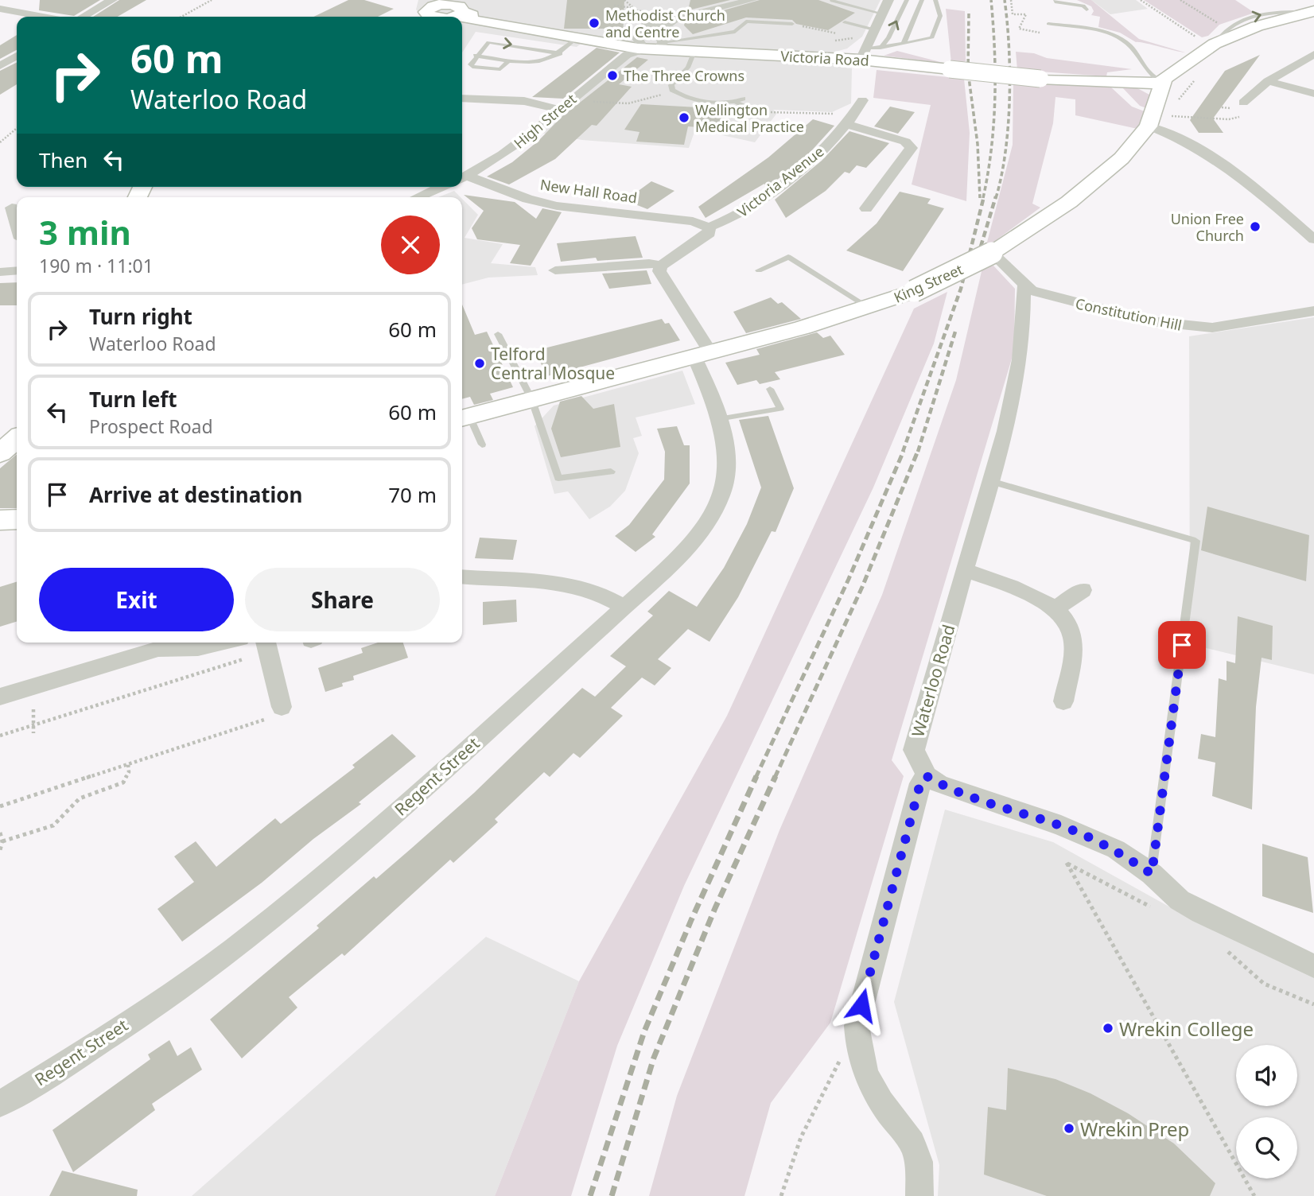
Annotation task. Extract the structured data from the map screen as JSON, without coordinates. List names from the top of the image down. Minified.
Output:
{"streets":{"street":["Victoria Road","High Street","Victoria Avenue","New Hall Road","King Street","Constitution Hill","Waterloo Road","Regent Street"]},"crossings":[["Victoria Road","High Street"],["Victoria Road","King Street"],["High Street","New Hall Road"],["Victoria Avenue","New Hall Road"],["King Street","Constitution Hill"],["King Street","Regent Street"],["Constitution Hill","Waterloo Road"]],"places":["Methodist Church and Centre","The Three Crowns","Wellington Medical Practice","Union Free Church","Telford Central Mosque","Wrekin College","Wrekin Prep"],"page":{"turn":["60 m","Waterloo Road"],"then":"Then","heading":["3 min","190 m · 11:01"],"list":[{"name":"Turn right","note":"Waterloo Road","value":"60 m"},{"name":"Turn left","note":"Prospect Road","value":"60 m"},{"name":"Arrive at destination","value":"70 m"}],"buttons":["Exit","Share"]}}
